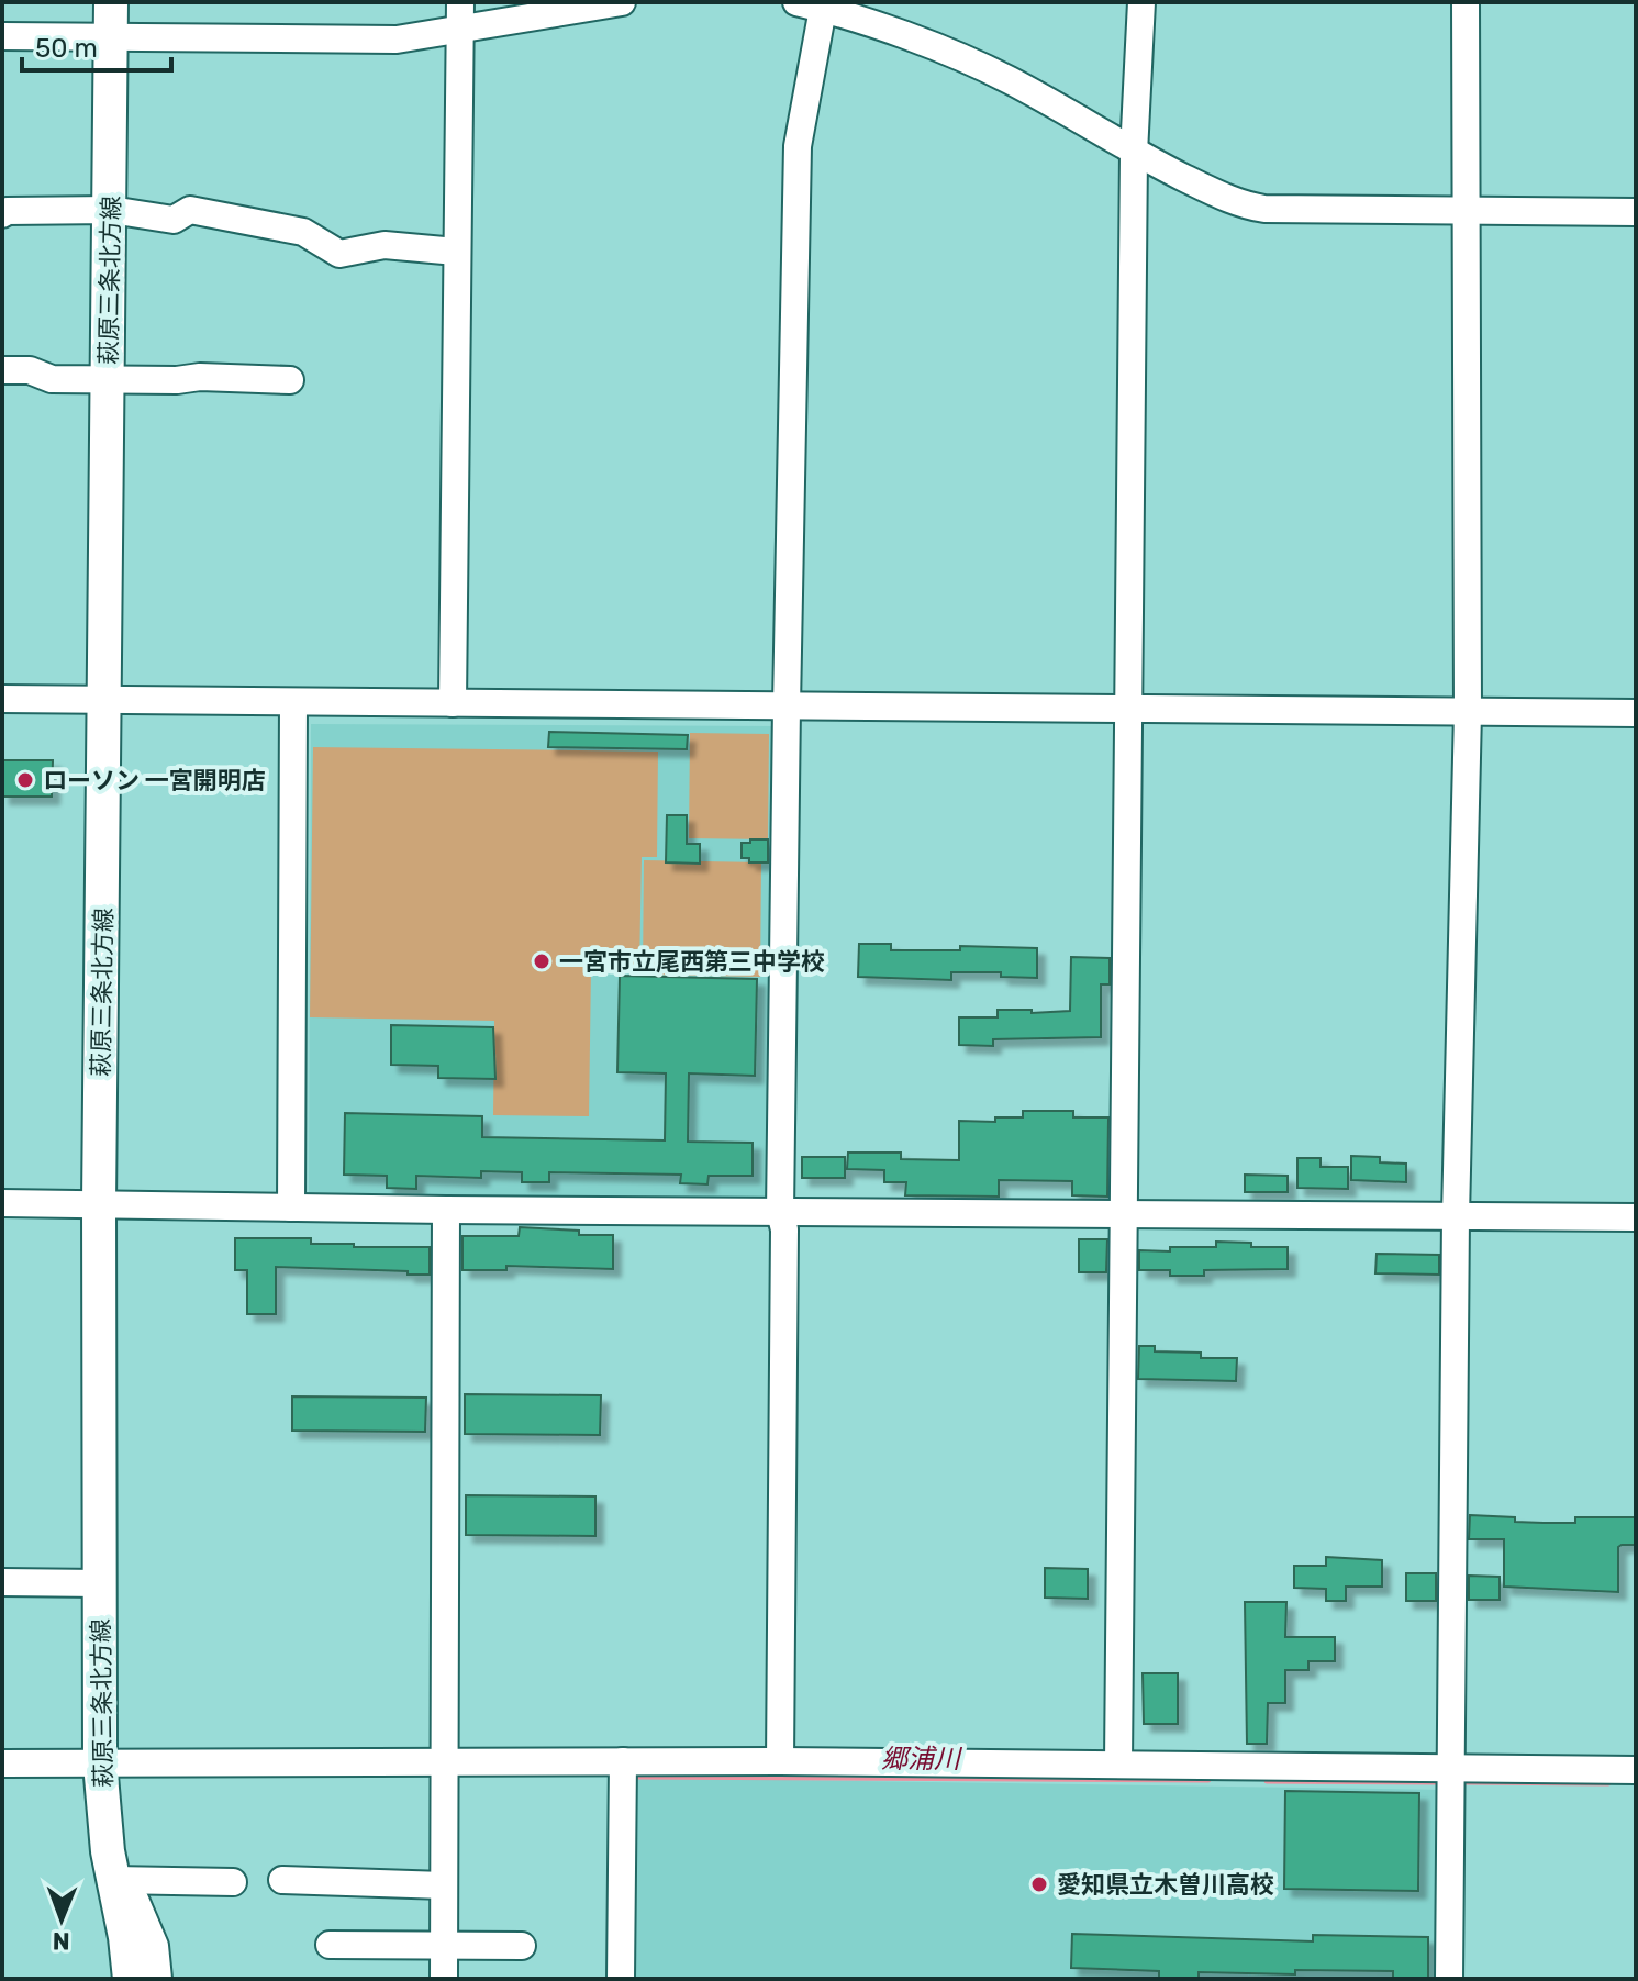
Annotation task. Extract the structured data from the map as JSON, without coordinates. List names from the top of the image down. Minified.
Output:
{"streets":{"main road":["萩原三条北方線"]},"water":["郷浦川"],"places":["ローソン 一宮開明店","一宮市立尾西第三中学校","愛知県立木曽川高校"],"scale_bar":"50 m","north":"bottom"}
